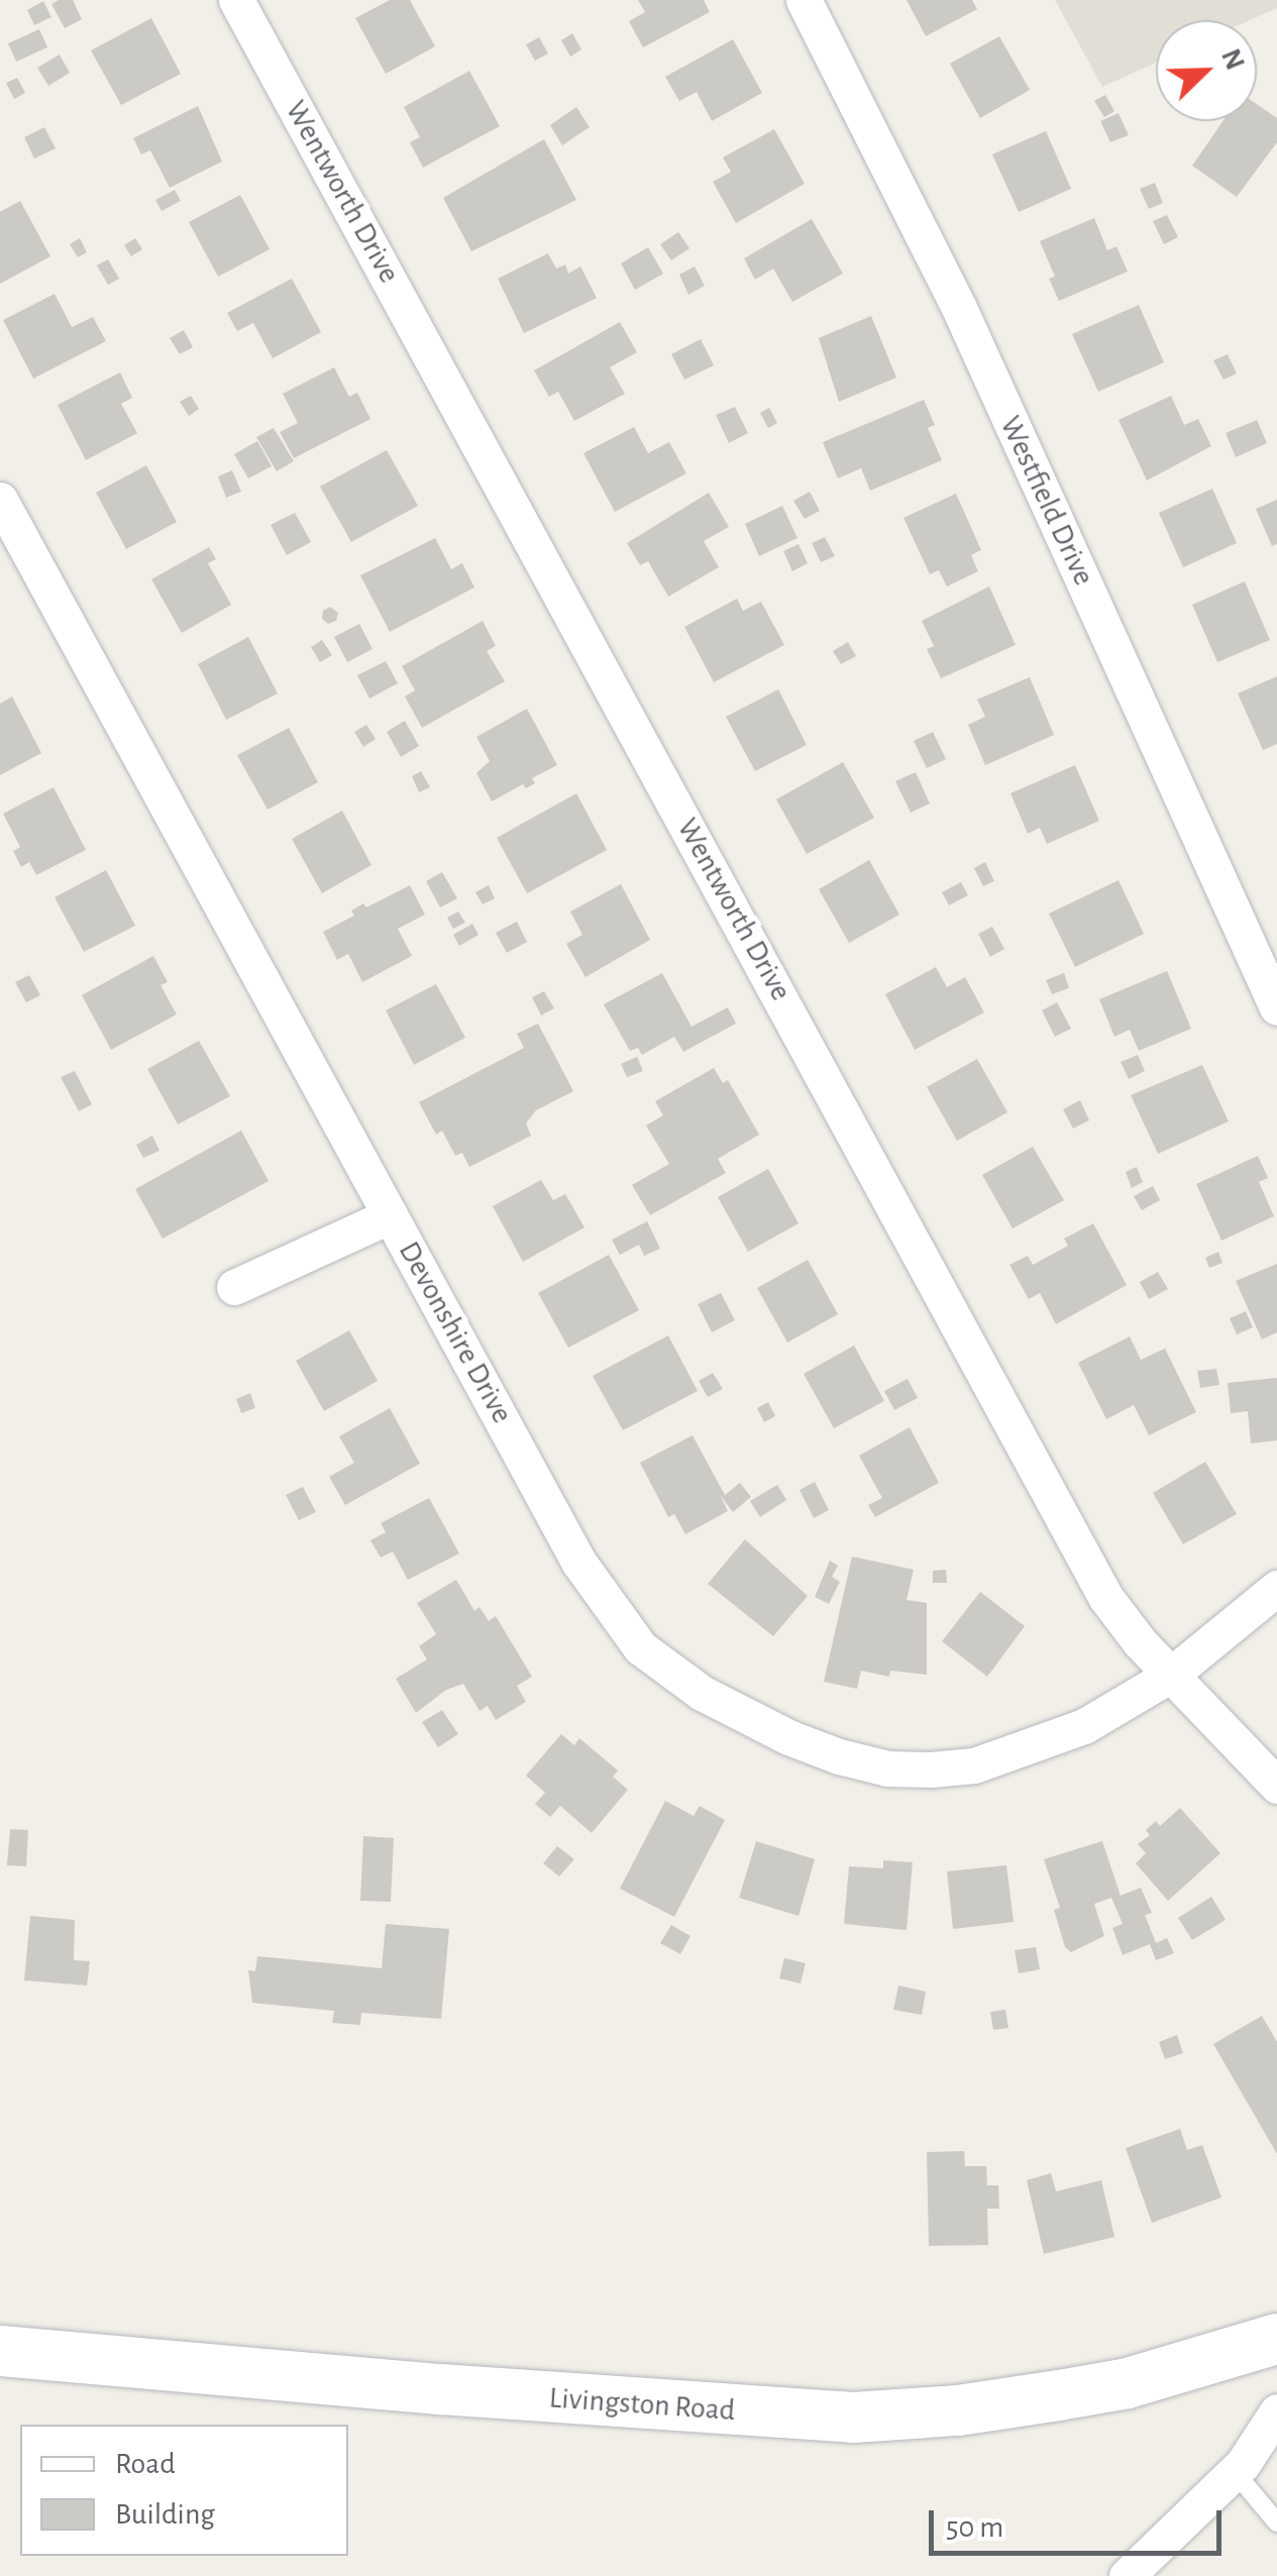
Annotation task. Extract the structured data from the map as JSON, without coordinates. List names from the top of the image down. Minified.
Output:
{"streets":{"main road":["Livingston Road"],"street":["Wentworth Drive","Westfield Drive","Devonshire Drive"]},"crossings":[["Wentworth Drive","Devonshire Drive"]],"legend":["Road","Building"],"scale_bar":"50 m","north":"top right"}
